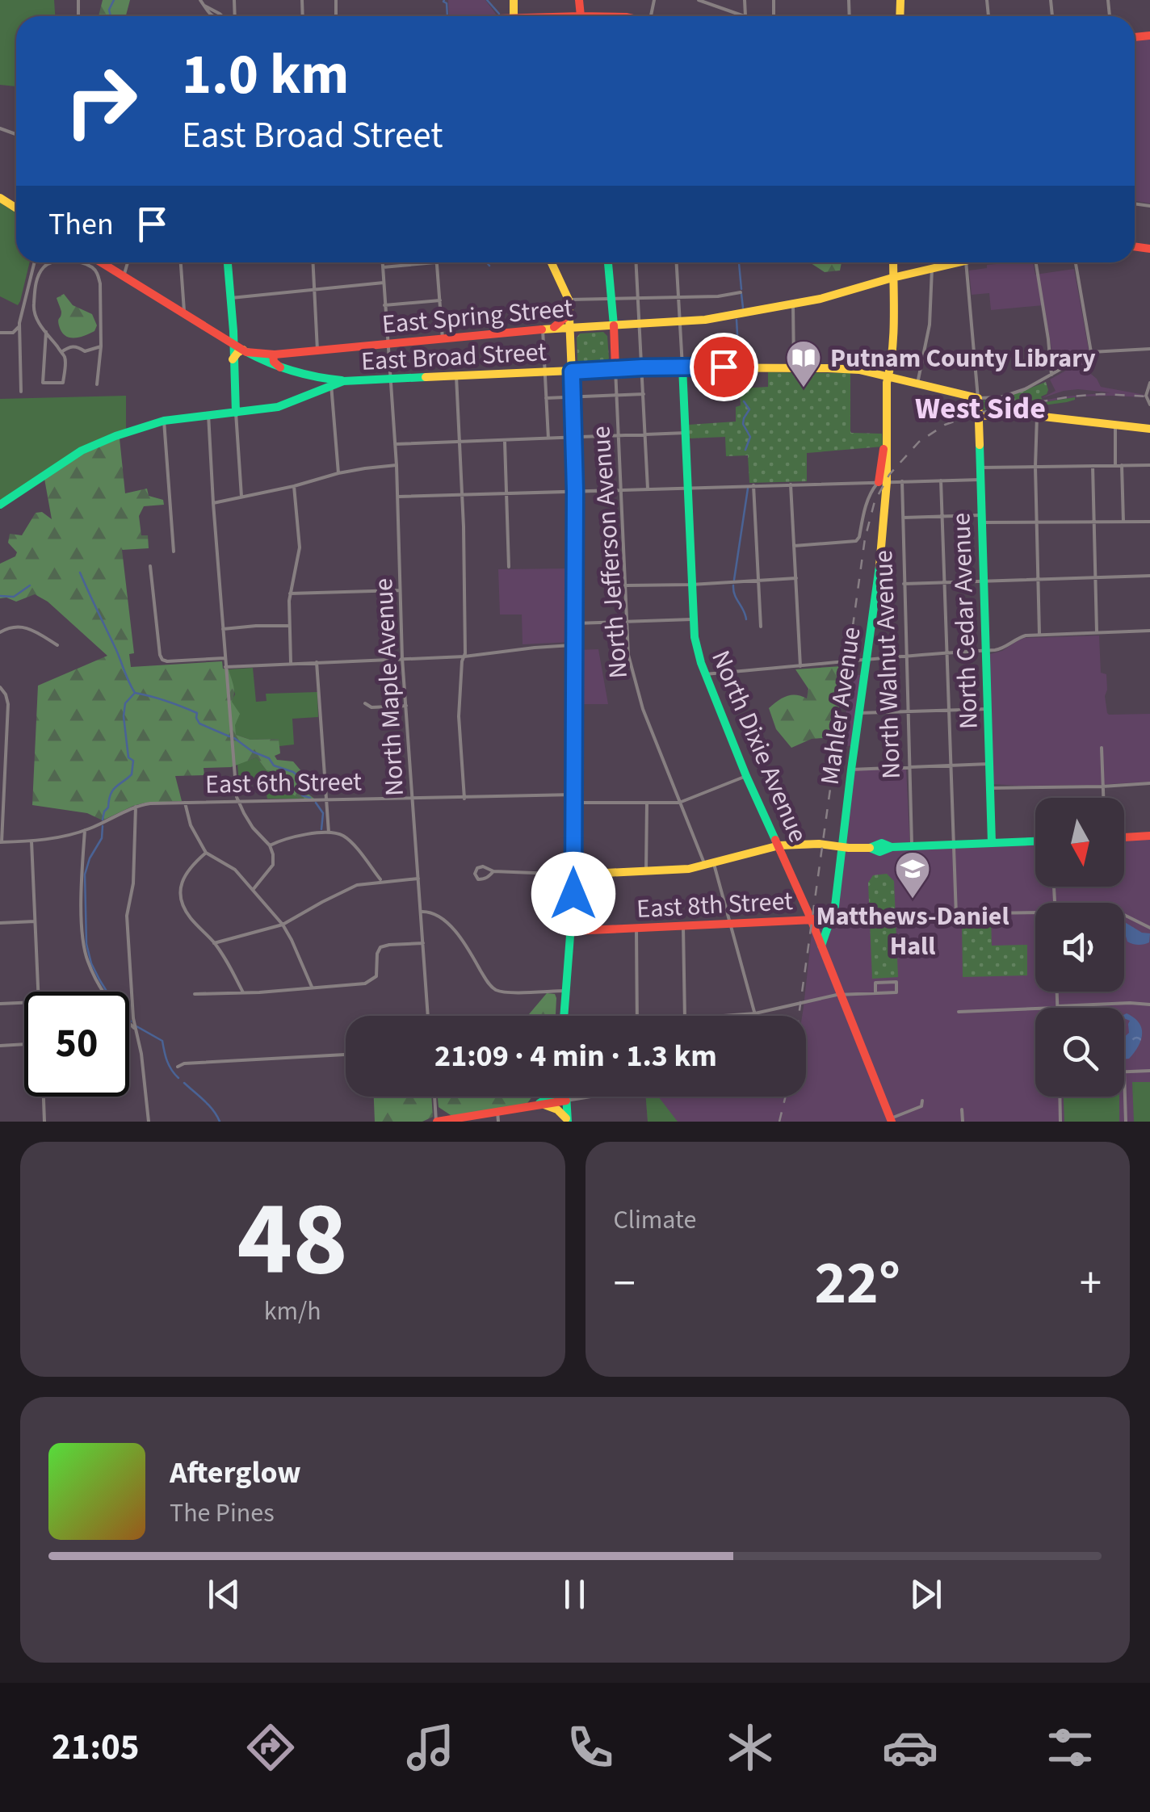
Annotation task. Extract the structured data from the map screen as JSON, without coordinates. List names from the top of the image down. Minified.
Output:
{"streets":{"street":["East Spring Street","East Broad Street","North Jefferson Avenue","North Cedar Avenue","North Walnut Avenue","North Maple Avenue","Mahler Avenue","North Dixie Avenue","East 6th Street","East 8th Street"]},"crossings":[["East Spring Street","East Broad Street"],["East Spring Street","North Maple Avenue"],["East Broad Street","North Jefferson Avenue"],["East Broad Street","North Cedar Avenue"],["East Broad Street","North Maple Avenue"],["East Broad Street","Mahler Avenue"],["East Broad Street","North Dixie Avenue"],["North Jefferson Avenue","East 6th Street"],["North Jefferson Avenue","East 8th Street"],["North Maple Avenue","East 6th Street"],["Mahler Avenue","North Dixie Avenue"],["Mahler Avenue","East 8th Street"],["North Dixie Avenue","East 6th Street"],["North Dixie Avenue","East 8th Street"]],"districts":["West Side"],"places":{"library":["Putnam County Library"],"school or university":["Matthews-Daniel Hall"]},"north":"bottom","page":{"turn":["1.0 km","East Broad Street"],"then":"Then","limit":"50","trip":"21:09 · 4 min · 1.3 km","tile":[["48","km/h"],"Climate"],"heat":["−","22°","+"],"song":["Afterglow","The Pines"],"tabs":"21:05"}}
